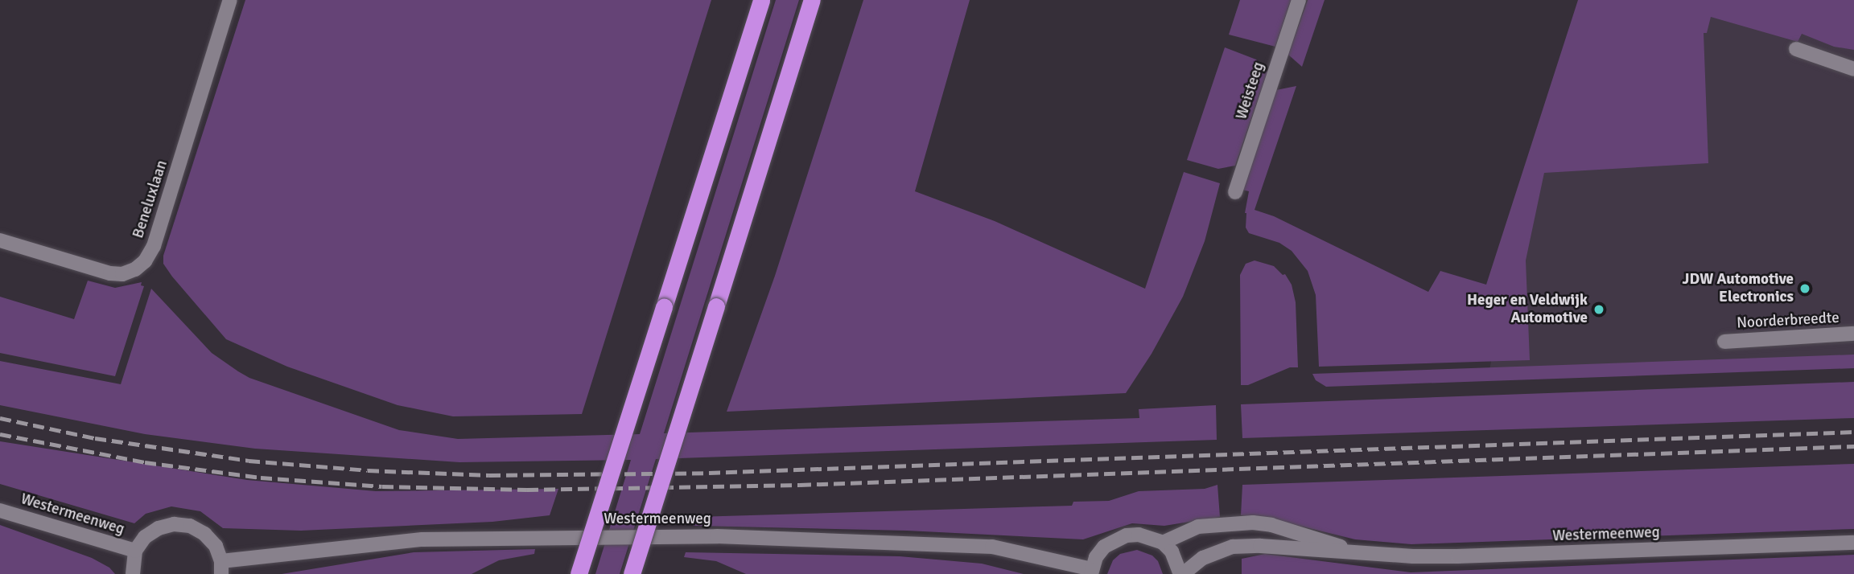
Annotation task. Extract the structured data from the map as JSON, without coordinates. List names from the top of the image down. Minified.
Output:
{"streets":{"street":["Weisteeg","Beneluxlaan","Noorderbreedte","Westermeenweg"]},"places":["JDW Automotive Electronics","Heger en Veldwijk Automotive"]}
